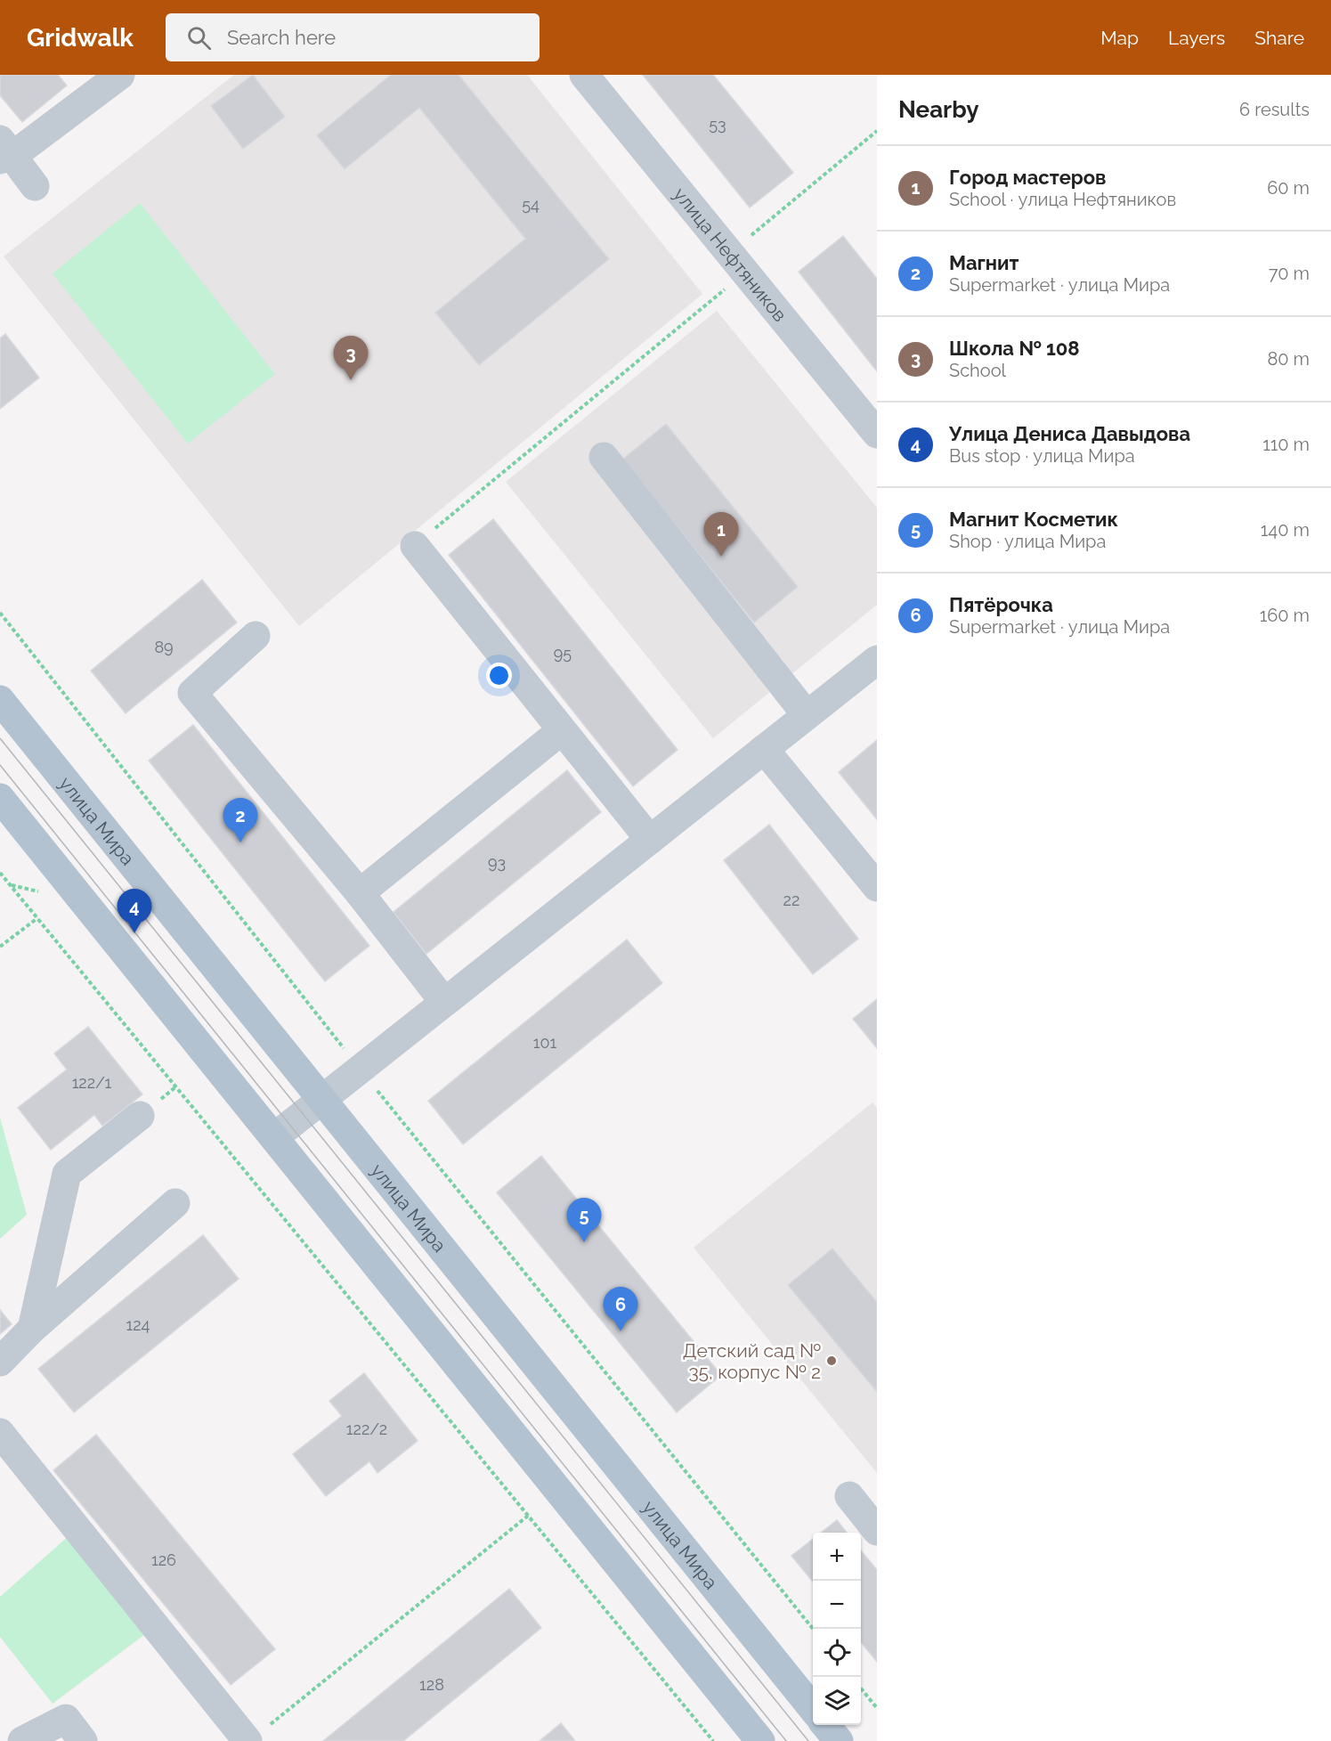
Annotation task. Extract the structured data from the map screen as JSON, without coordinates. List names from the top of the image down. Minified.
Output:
{"streets":{"main road":["улица Мира"],"street":["улица Нефтяников"]},"places":["Детский сад № 35, корпус № 2"],"house_numbers":["53","54","89","95","93","22","101","122/1","124","122/2","126","128"],"page":{"header":"Gridwalk","search":"Search here","nav":["Map","Layers","Share"],"heading":["Nearby","6 results"],"list":[{"mark":"1","name":"Город мастеров","note":"School · улица Нефтяников","value":"60 m"},{"mark":"2","name":"Магнит","note":"Supermarket · улица Мира","value":"70 m"},{"mark":"3","name":"Школа № 108","note":"School","value":"80 m"},{"mark":"4","name":"Улица Дениса Давыдова","note":"Bus stop · улица Мира","value":"110 m"},{"mark":"5","name":"Магнит Косметик","note":"Shop · улица Мира","value":"140 m"},{"mark":"6","name":"Пятёрочка","note":"Supermarket · улица Мира","value":"160 m"}],"pins":["3","1","2","4","5","6"],"map_buttons":["+","−"]}}
